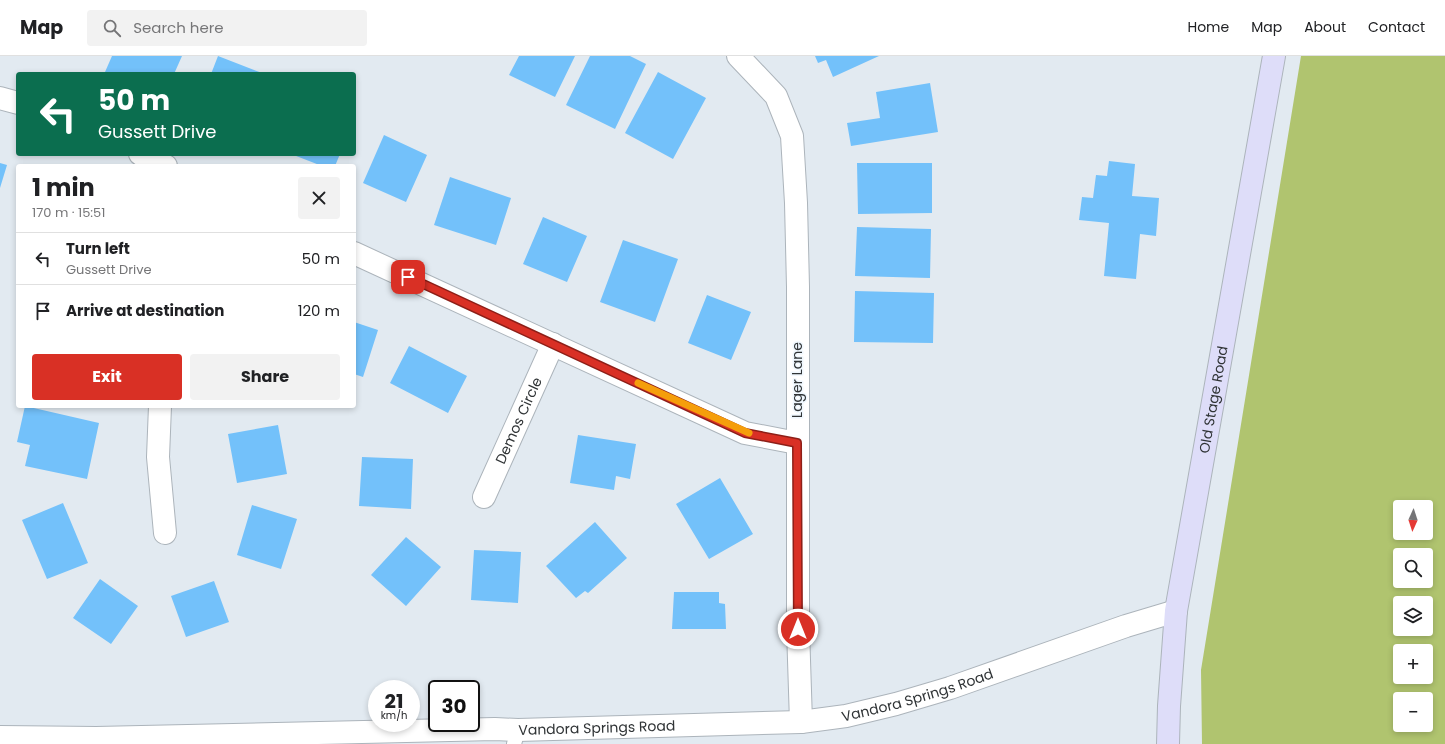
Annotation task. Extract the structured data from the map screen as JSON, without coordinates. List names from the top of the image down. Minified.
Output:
{"streets":{"main road":["Old Stage Road"],"street":["Lager Lane","Demos Circle","Vandora Springs Road"]},"crossings":[["Lager Lane","Vandora Springs Road"],["Old Stage Road","Vandora Springs Road"]],"north":"bottom","page":{"header":"Map","search":"Search here","nav":["Home","Map","About","Contact"],"turn":["50 m","Gussett Drive"],"heading":["1 min","170 m · 15:51"],"list":[{"name":"Turn left","note":"Gussett Drive","value":"50 m"},{"name":"Arrive at destination","value":"120 m"}],"buttons":["Exit","Share"],"map_buttons":["+","−"],"speed":"21 km/h","limit":"30"}}
